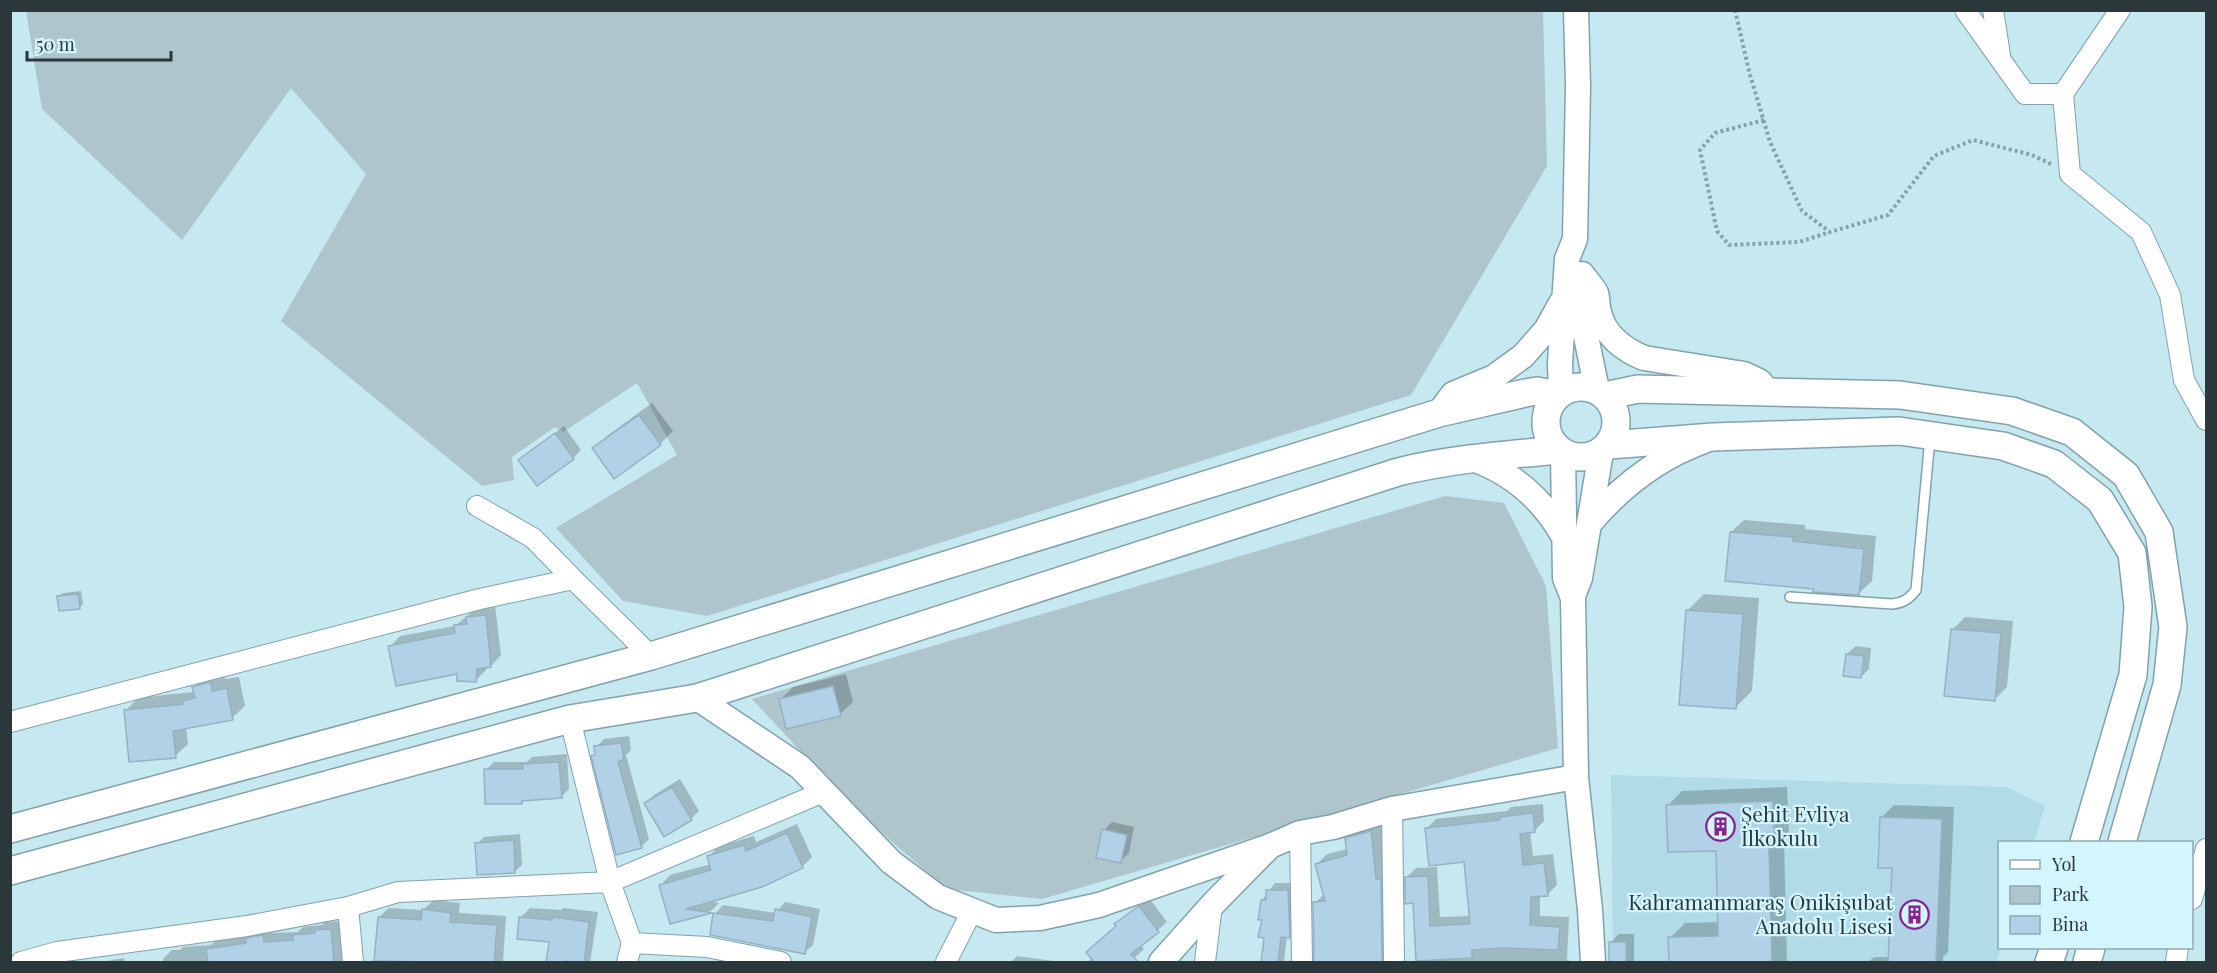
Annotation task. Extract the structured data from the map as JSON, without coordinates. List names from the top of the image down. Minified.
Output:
{"places":{"building":["Şehit Evliya İlkokulu","Kahramanmaraş Onikişubat Anadolu Lisesi"]},"legend":["Yol","Park","Bina"],"scale_bar":"50 m"}
